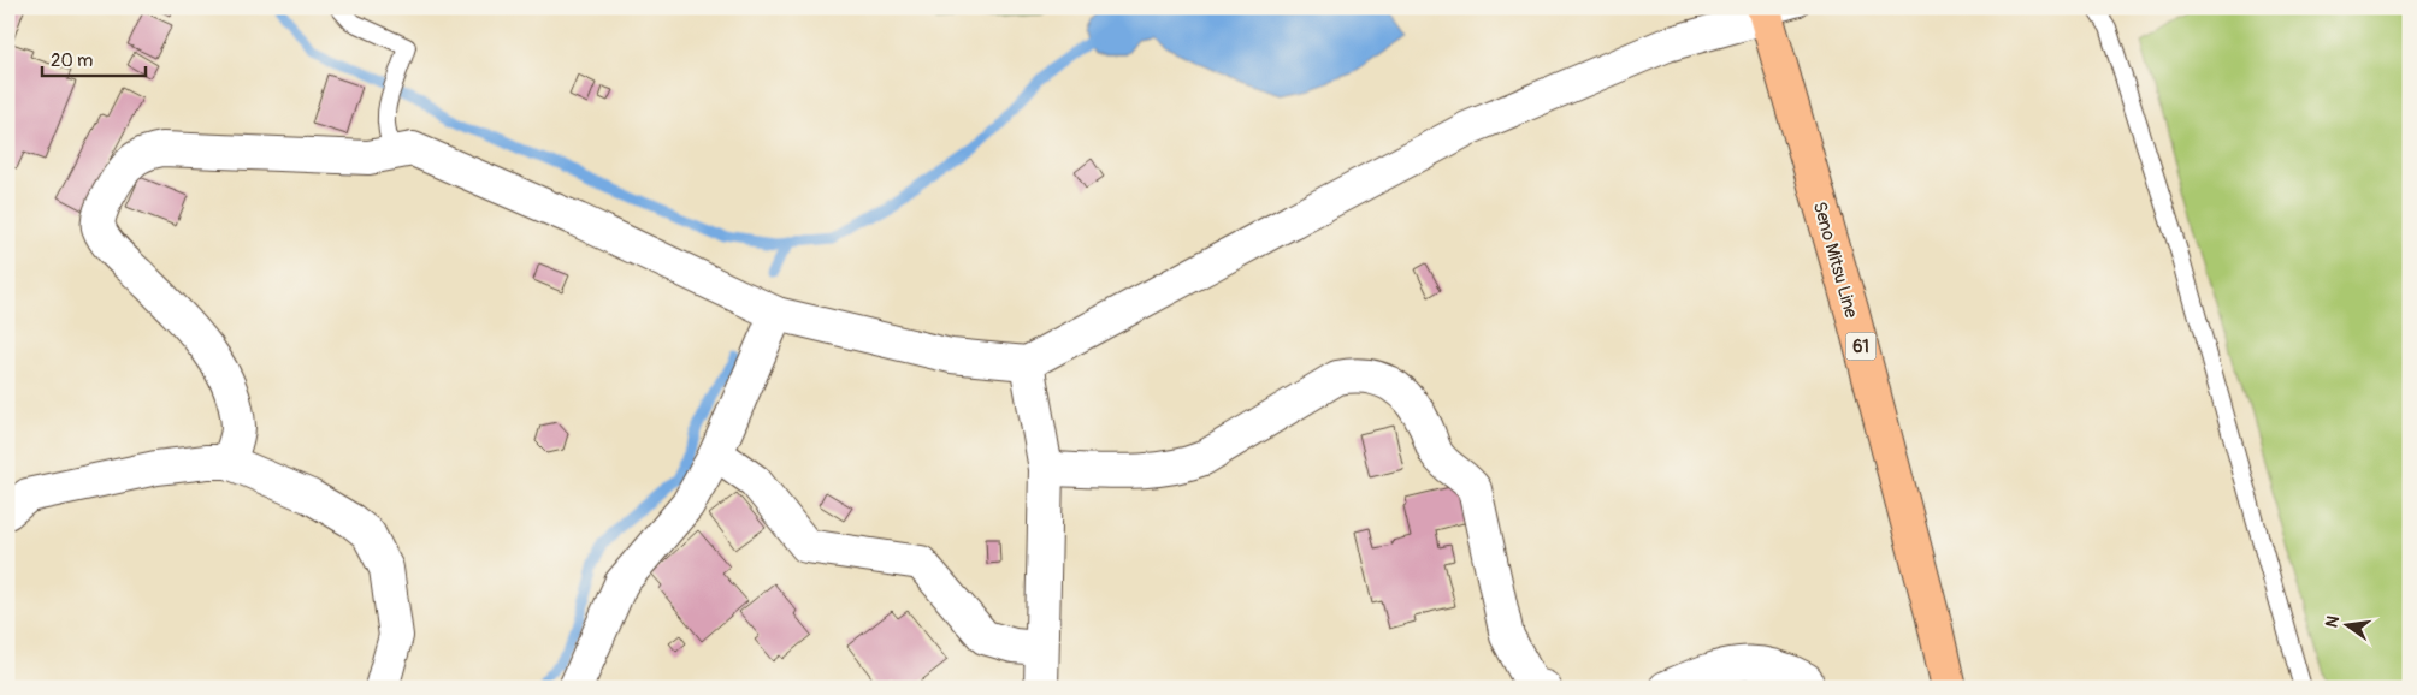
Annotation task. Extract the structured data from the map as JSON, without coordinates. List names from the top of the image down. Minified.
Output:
{"streets":{"main road":["Seno Mitsu Line","61"]},"scale_bar":"20 m","north":"left"}
